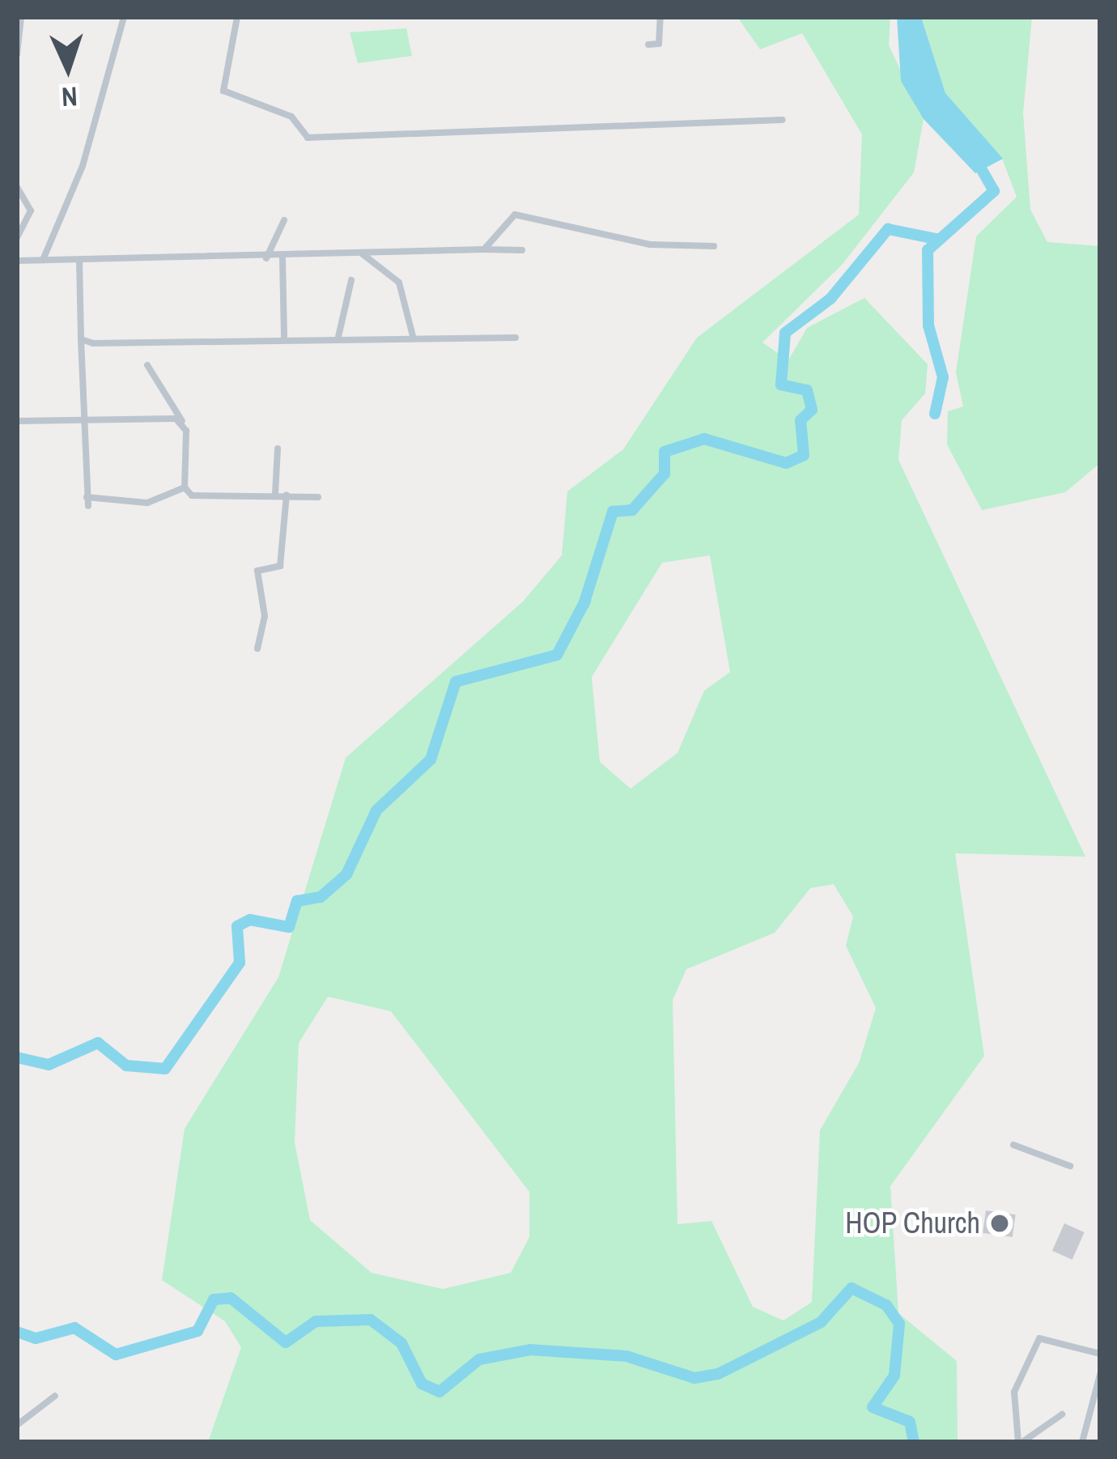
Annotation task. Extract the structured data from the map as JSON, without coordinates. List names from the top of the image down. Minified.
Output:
{"places":["HOP Church"],"north":"bottom"}
